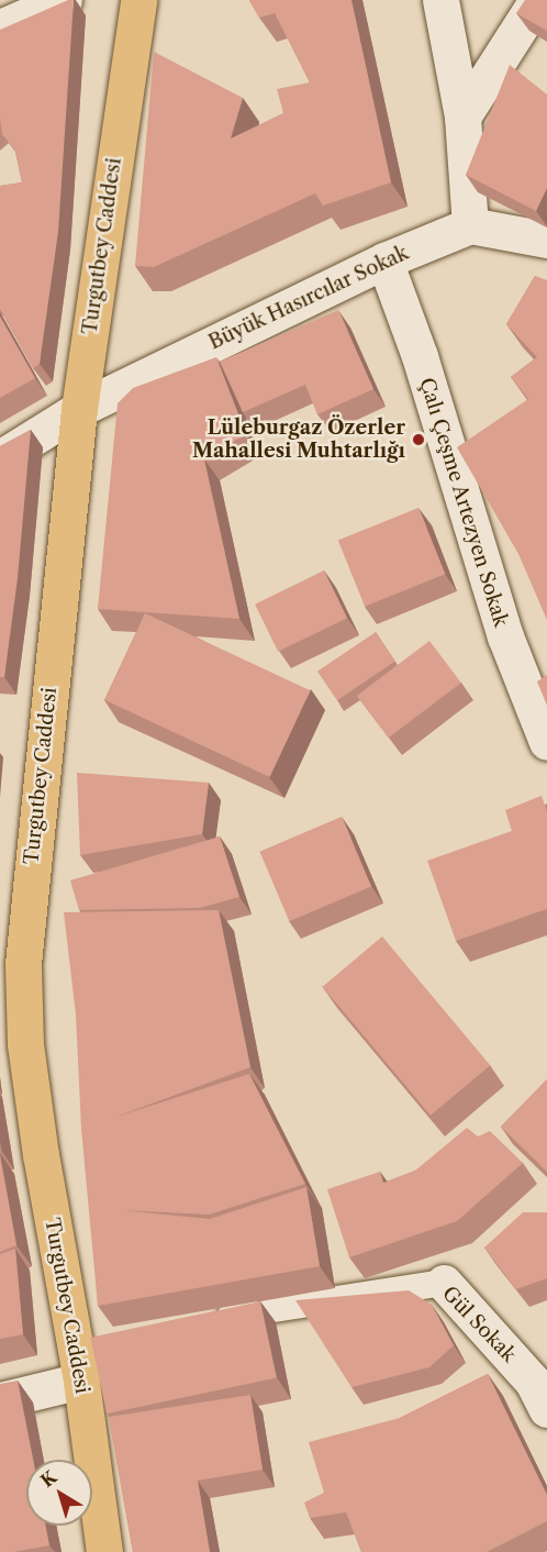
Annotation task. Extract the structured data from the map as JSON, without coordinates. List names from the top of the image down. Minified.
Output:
{"streets":{"main road":["Turgutbey Caddesi"],"street":["Büyük Hasırcılar Sokak","Çalı Çeşme Artezyen Sokak","Gül Sokak"]},"crossings":[["Turgutbey Caddesi","Büyük Hasırcılar Sokak"],["Büyük Hasırcılar Sokak","Çalı Çeşme Artezyen Sokak"]],"places":["Lüleburgaz Özerler Mahallesi Muhtarlığı"],"north":"top left"}
